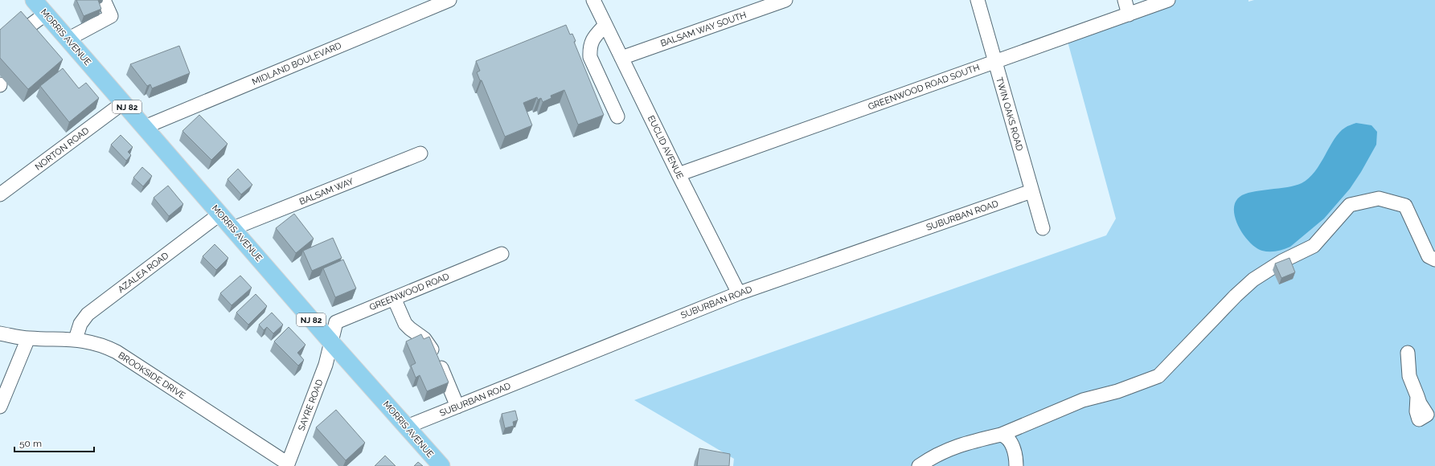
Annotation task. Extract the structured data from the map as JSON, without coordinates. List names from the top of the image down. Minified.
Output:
{"streets":{"main road":["MORRIS AVENUE","NJ 82"],"street":["BALSAM WAY SOUTH","MIDLAND BOULEVARD","GREENWOOD ROAD SOUTH","TWIN OAKS ROAD","EUCLID AVENUE","NORTON ROAD","BALSAM WAY","SUBURBAN ROAD","AZALEA ROAD","GREENWOOD ROAD","BROOKSIDE DRIVE","SAYRE ROAD"]},"crossings":[["BALSAM WAY SOUTH","EUCLID AVENUE"],["MORRIS AVENUE","MIDLAND BOULEVARD"],["MORRIS AVENUE","NORTON ROAD"],["MORRIS AVENUE","BALSAM WAY"],["MORRIS AVENUE","SUBURBAN ROAD"],["MORRIS AVENUE","AZALEA ROAD"],["MORRIS AVENUE","GREENWOOD ROAD"],["MORRIS AVENUE","SAYRE ROAD"],["GREENWOOD ROAD SOUTH","TWIN OAKS ROAD"],["GREENWOOD ROAD SOUTH","EUCLID AVENUE"],["TWIN OAKS ROAD","SUBURBAN ROAD"],["EUCLID AVENUE","SUBURBAN ROAD"],["AZALEA ROAD","BROOKSIDE DRIVE"],["GREENWOOD ROAD","SAYRE ROAD"],["BROOKSIDE DRIVE","SAYRE ROAD"]],"scale_bar":"50 m"}
